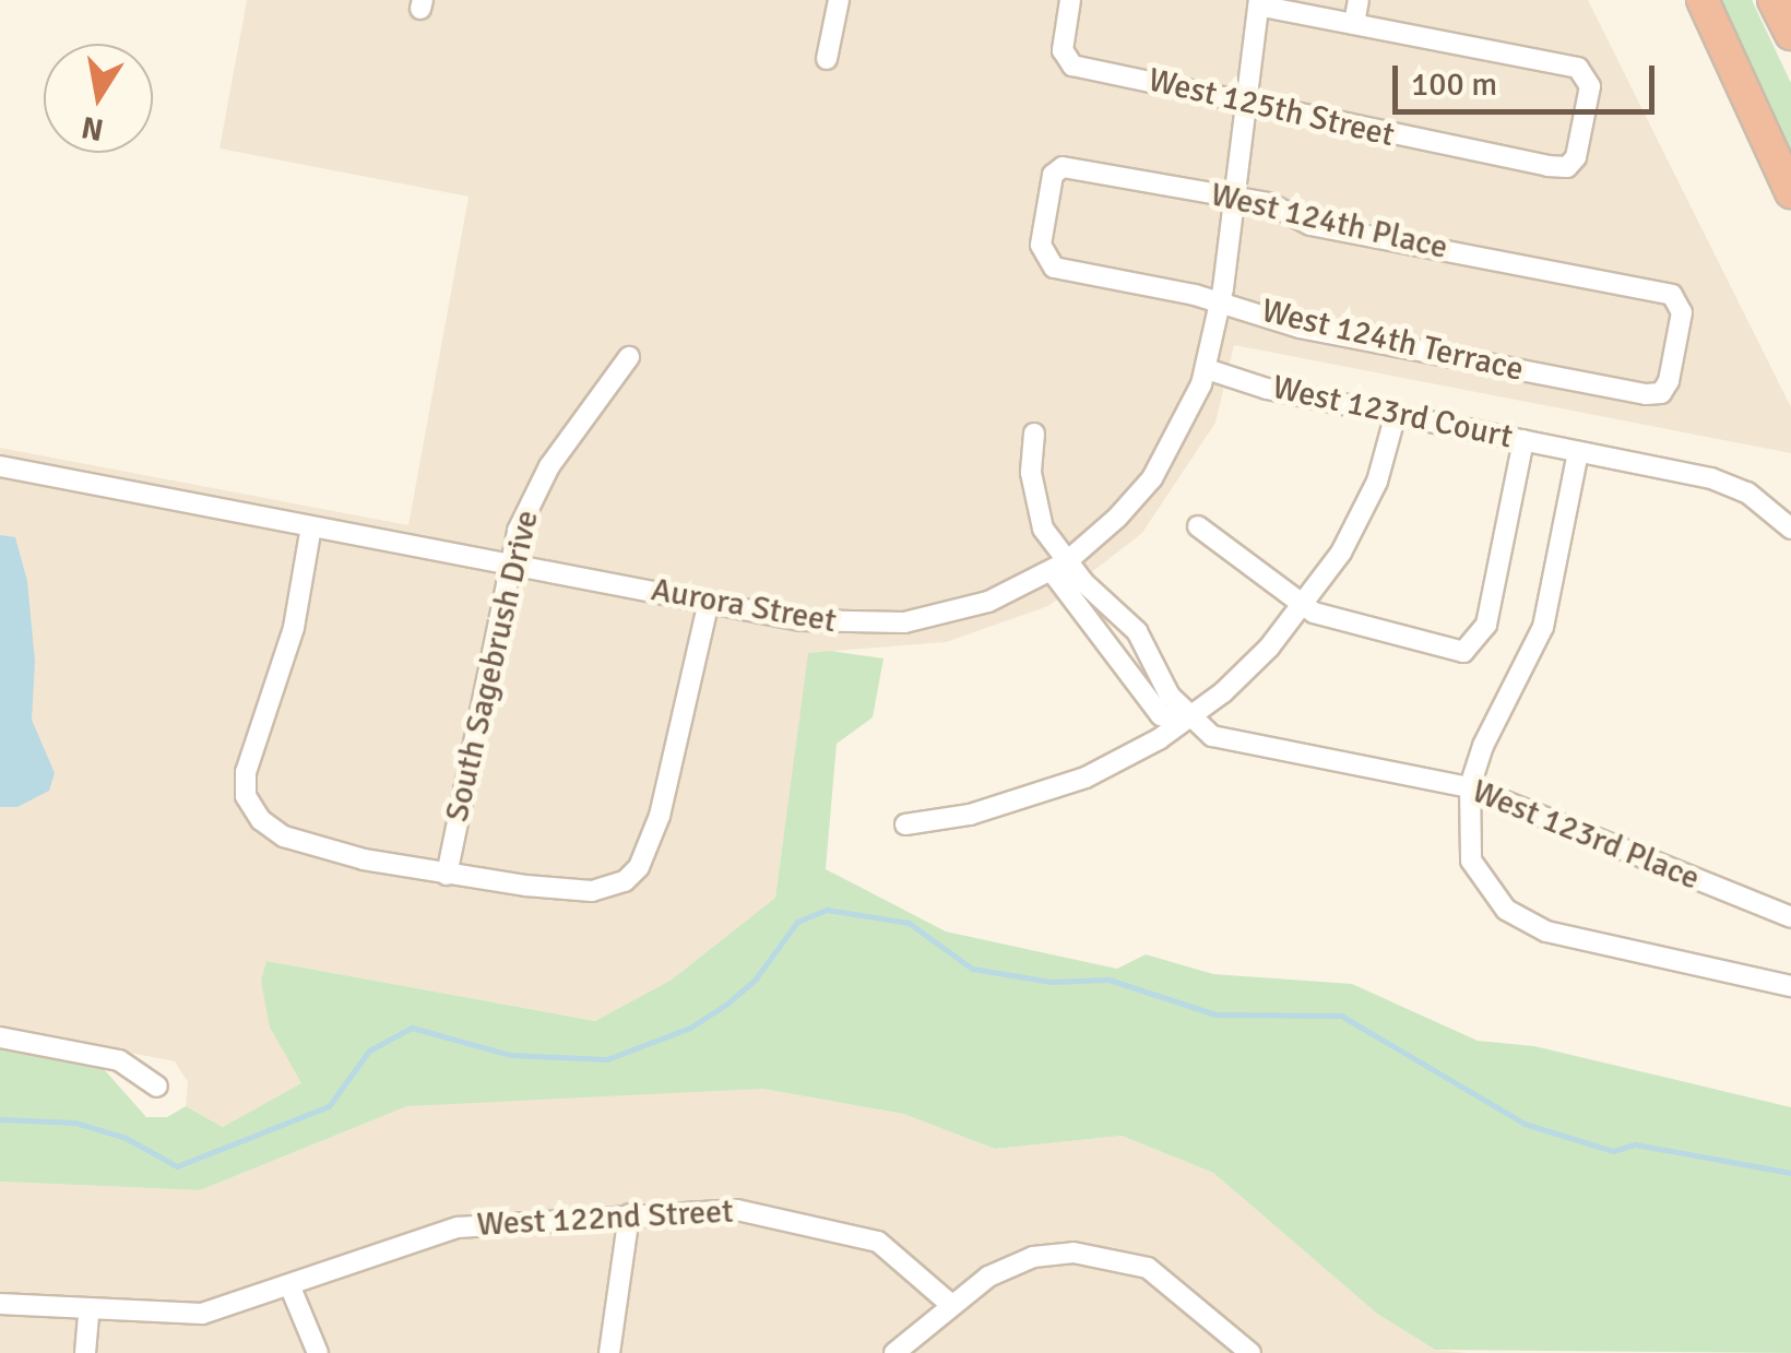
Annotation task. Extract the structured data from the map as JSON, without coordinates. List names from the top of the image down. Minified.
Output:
{"streets":{"street":["West 125th Street","West 124th Place","West 124th Terrace","West 123rd Court","Aurora Street","South Sagebrush Drive","West 123rd Place","West 122nd Street"]},"crossings":[["West 125th Street","Aurora Street"],["West 124th Place","West 124th Terrace"],["West 124th Place","Aurora Street"],["West 124th Terrace","Aurora Street"],["West 123rd Court","Aurora Street"],["Aurora Street","South Sagebrush Drive"],["Aurora Street","West 123rd Place"]],"scale_bar":"100 m","north":"bottom"}
